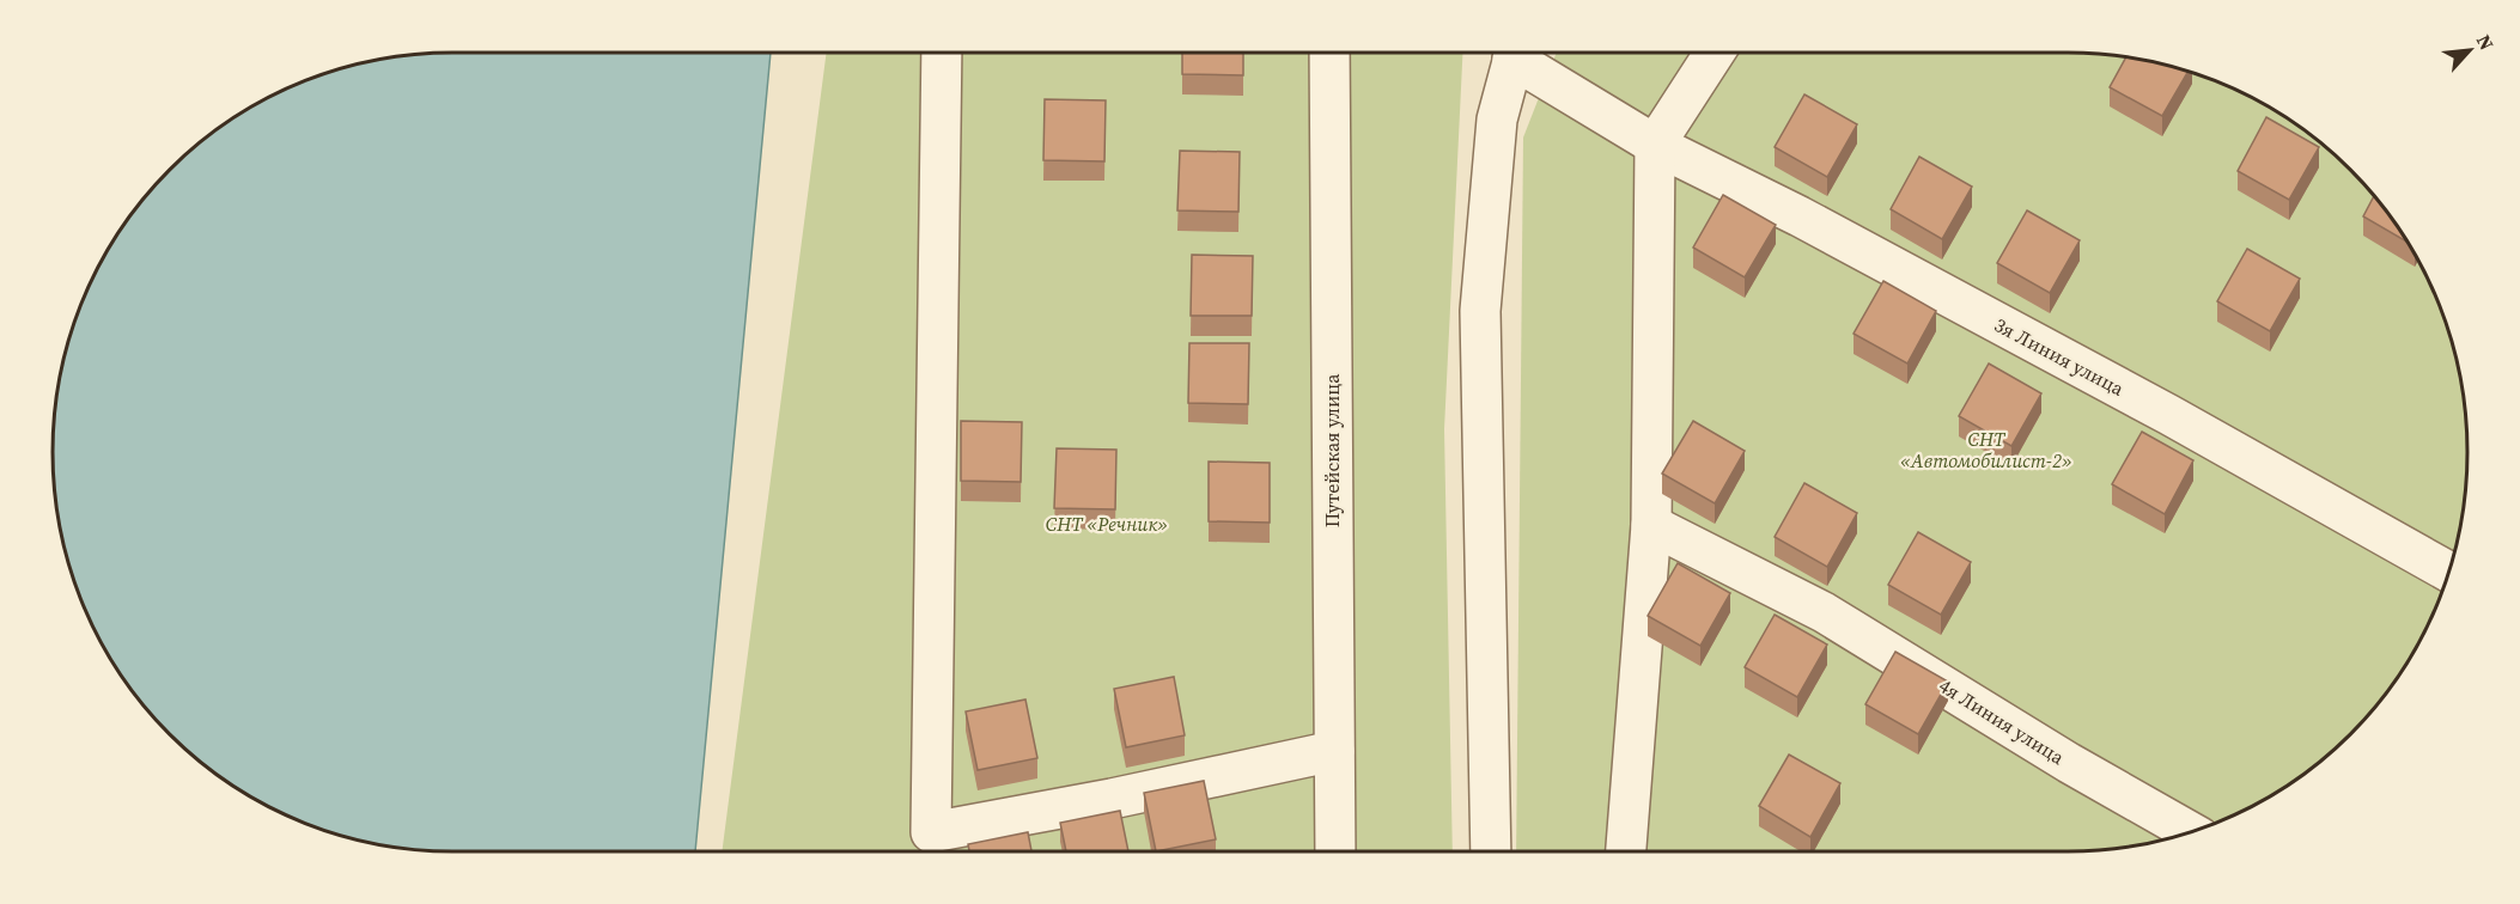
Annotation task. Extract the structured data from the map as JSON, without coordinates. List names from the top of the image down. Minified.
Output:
{"streets":{"street":["3я Линия улица","Путейская улица","4я Линия улица"]},"parks":["СНТ «Автомобилист-2»","СНТ «Речник»"],"north":"top right"}
